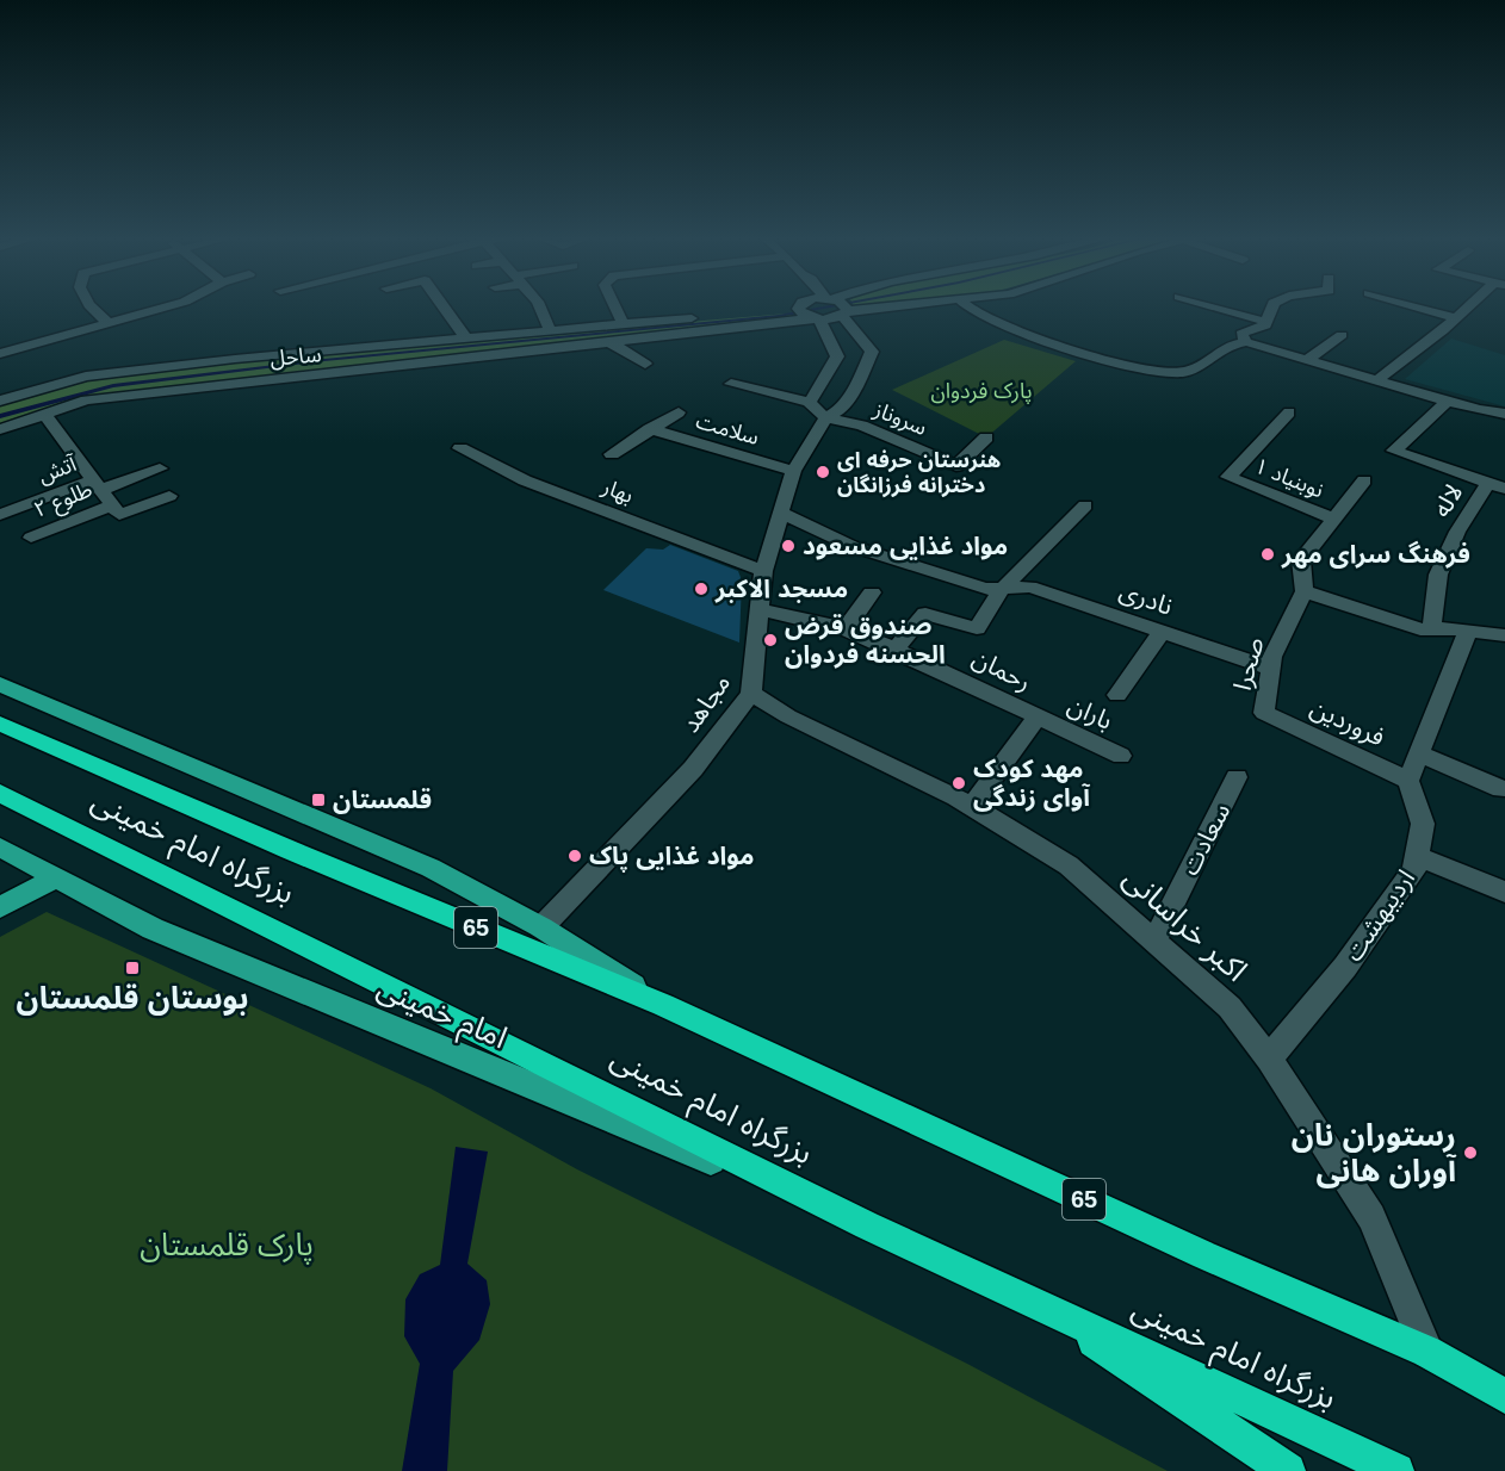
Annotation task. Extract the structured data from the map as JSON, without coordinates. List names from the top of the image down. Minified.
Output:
{"streets":{"highway":["بزرگراه امام خمینی","65"],"main road":["امام خمینی"],"street":["ساحل","سروناز","سلامت","آتش","نوبنیاد ۱","بهار","طلوع ۲","لاله","نادری","صحرا","رحمان","مجاهد","باران","فروردین","سعادت","اردیبهشت","اکبر خراسانی"]},"crossings":[["ساحل","آتش"],["ساحل","مجاهد"],["سروناز","مجاهد"],["سلامت","مجاهد"],["بهار","مجاهد"],["نادری","صحرا"],["نادری","مجاهد"],["صحرا","فروردین"],["رحمان","مجاهد"],["رحمان","باران"],["رحمان","اکبر خراسانی"],["مجاهد","اکبر خراسانی"],["فروردین","اردیبهشت"],["سعادت","اکبر خراسانی"],["بزرگراه امام خمینی","65"],["بزرگراه امام خمینی","امام خمینی"],["اردیبهشت","اکبر خراسانی"],["اکبر خراسانی","65"]],"parks":["پارک فردوان","پارک قلمستان"],"places":{"other":["هنرستان حرفه ای دخترانه فرزانگان","مواد غذایی مسعود","فرهنگ سرای مهر","مسجد الاکبر","صندوق قرض الحسنه فردوان","مهد کودک آوای زندگی","مواد غذایی پاک","رستوران نان آوران هانی"],"transit":["قلمستان","بوستان قلمستان"]}}
